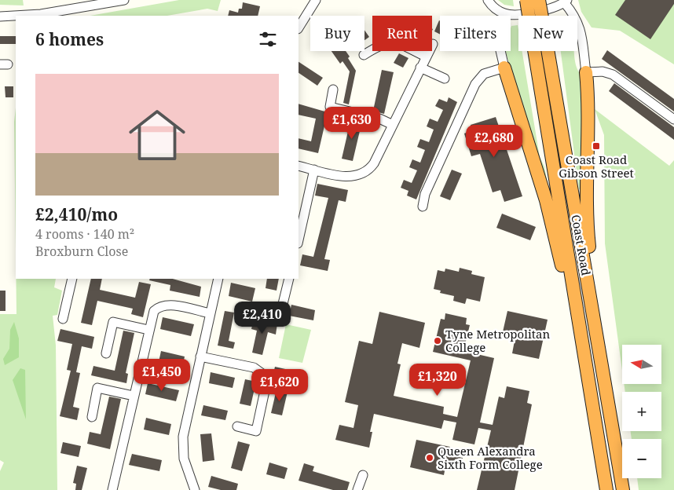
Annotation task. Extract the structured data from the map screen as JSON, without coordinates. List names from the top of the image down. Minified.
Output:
{"streets":{"highway":["Coast Road"]},"places":{"transit":["Coast Road Gibson Street"],"other":["Tyne Metropolitan College","Queen Alexandra Sixth Form College"]},"north":"left","page":{"chip":["Buy","Rent","Filters","New"],"heading":"6 homes","list":[{"name":"£2,410/mo","note":"4 rooms · 140 m² · Broxburn Close"}],"price":["£1,630","£2,680","£2,410","£1,450","£1,320","£1,620"],"map_buttons":["+","−"]}}
